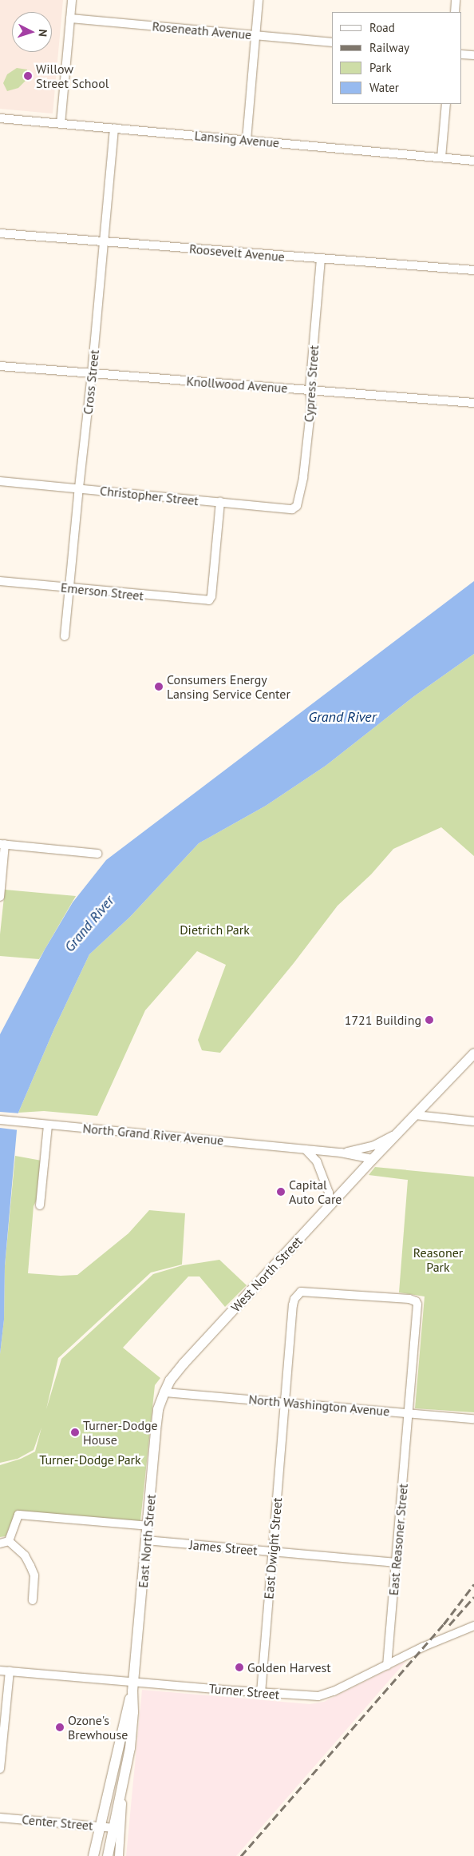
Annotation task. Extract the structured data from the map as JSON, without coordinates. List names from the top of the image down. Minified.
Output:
{"streets":{"main road":["West North Street","East North Street"],"street":["Roseneath Avenue","Lansing Avenue","Roosevelt Avenue","Cross Street","Cypress Street","Knollwood Avenue","Christopher Street","Emerson Street","North Grand River Avenue","North Washington Avenue","East Reasoner Street","James Street","East Dwight Street","Turner Street","Center Street"]},"crossings":[["Lansing Avenue","Cross Street"],["Roosevelt Avenue","Cross Street"],["Roosevelt Avenue","Cypress Street"],["Cross Street","Knollwood Avenue"],["Cross Street","Christopher Street"],["Cross Street","Emerson Street"],["Cypress Street","Knollwood Avenue"],["Cypress Street","Christopher Street"],["Christopher Street","Emerson Street"],["North Grand River Avenue","West North Street"],["West North Street","North Washington Avenue"],["West North Street","East North Street"],["North Washington Avenue","East Reasoner Street"],["North Washington Avenue","East North Street"],["North Washington Avenue","East Dwight Street"],["East Reasoner Street","James Street"],["East Reasoner Street","East Dwight Street"],["East Reasoner Street","Turner Street"],["East North Street","James Street"],["East North Street","Turner Street"],["East North Street","Center Street"],["James Street","East Dwight Street"],["East Dwight Street","Turner Street"]],"water":["Grand River"],"parks":["Dietrich Park","Reasoner Park","Turner-Dodge Park"],"places":["Willow Street School","Consumers Energy Lansing Service Center","1721 Building","Capital Auto Care","Turner-Dodge House","Golden Harvest","Ozone's Brewhouse"],"legend":["Road","Railway","Park","Water"],"north":"right"}
